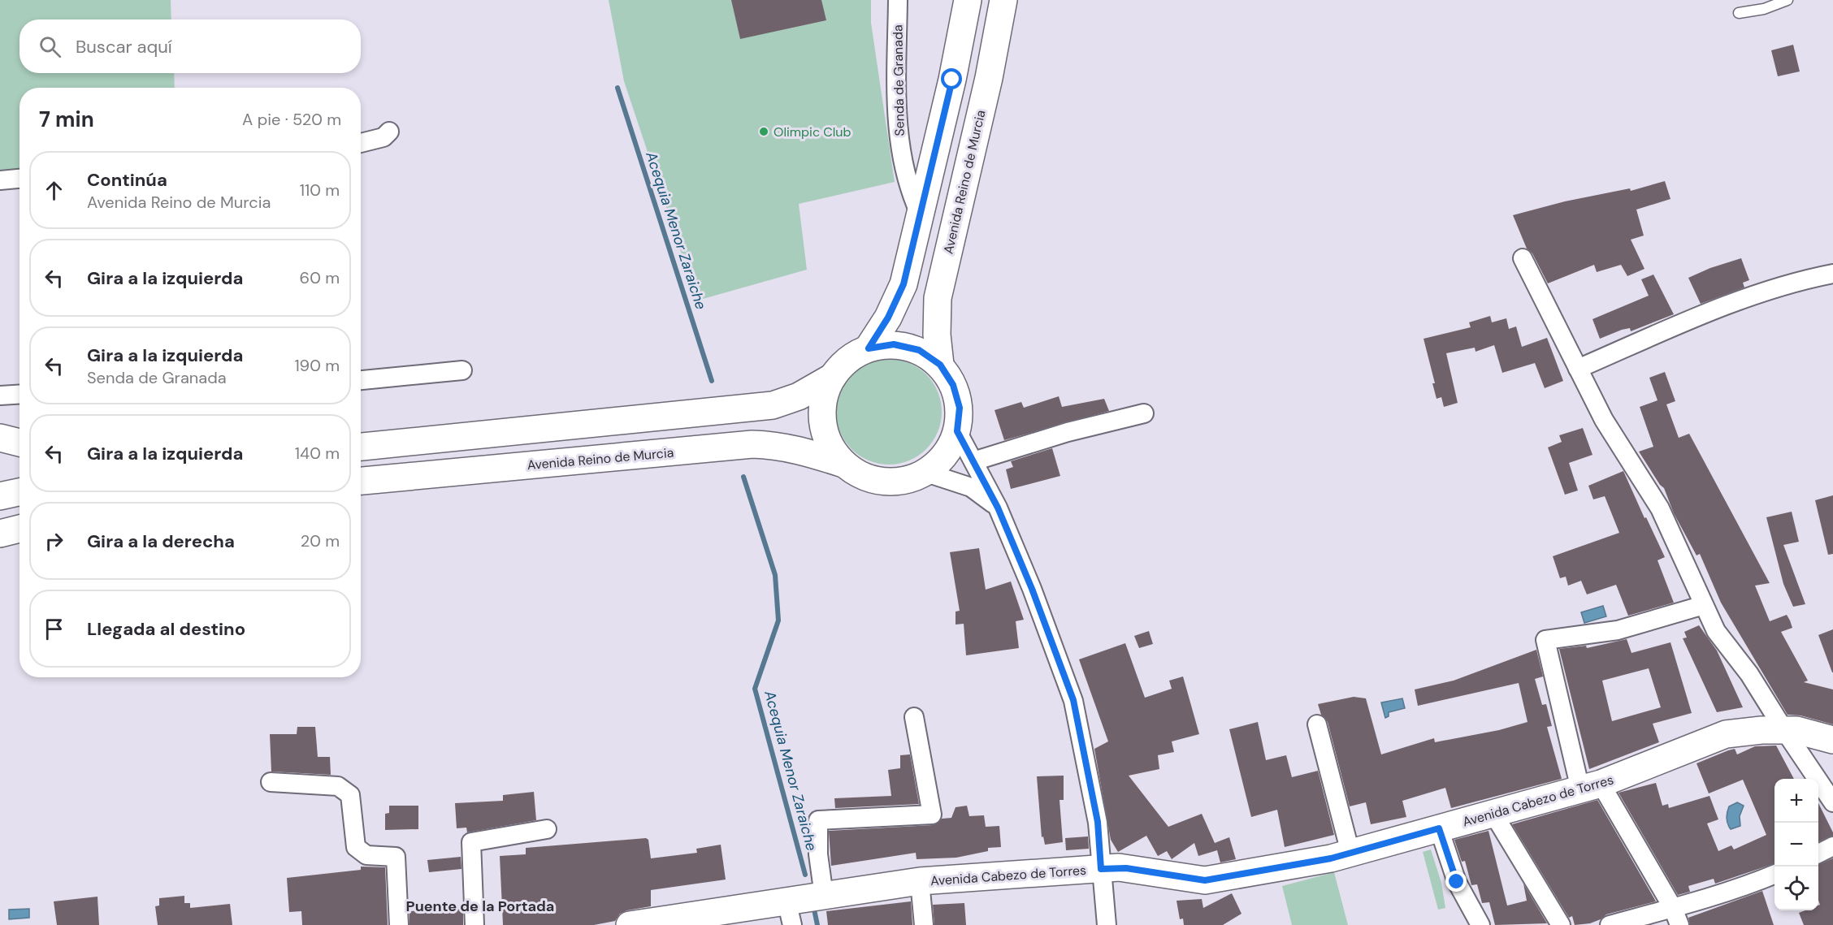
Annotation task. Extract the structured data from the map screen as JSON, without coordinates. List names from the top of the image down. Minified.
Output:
{"streets":{"main road":["Avenida Reino de Murcia","Avenida Cabezo de Torres"],"street":["Senda de Granada"]},"districts":["Puente de la Portada"],"water":["Acequia Menor Zaraiche"],"places":["Olimpic Club"],"page":{"search":"Buscar aquí","heading":["7 min","A pie · 520 m"],"list":[["Continúa","Avenida Reino de Murcia","110 m"],["Gira a la izquierda","60 m"],["Gira a la izquierda","Senda de Granada","190 m"],["Gira a la izquierda","140 m"],["Gira a la derecha","20 m"],"Llegada al destino"],"map_buttons":["+","−"]}}
